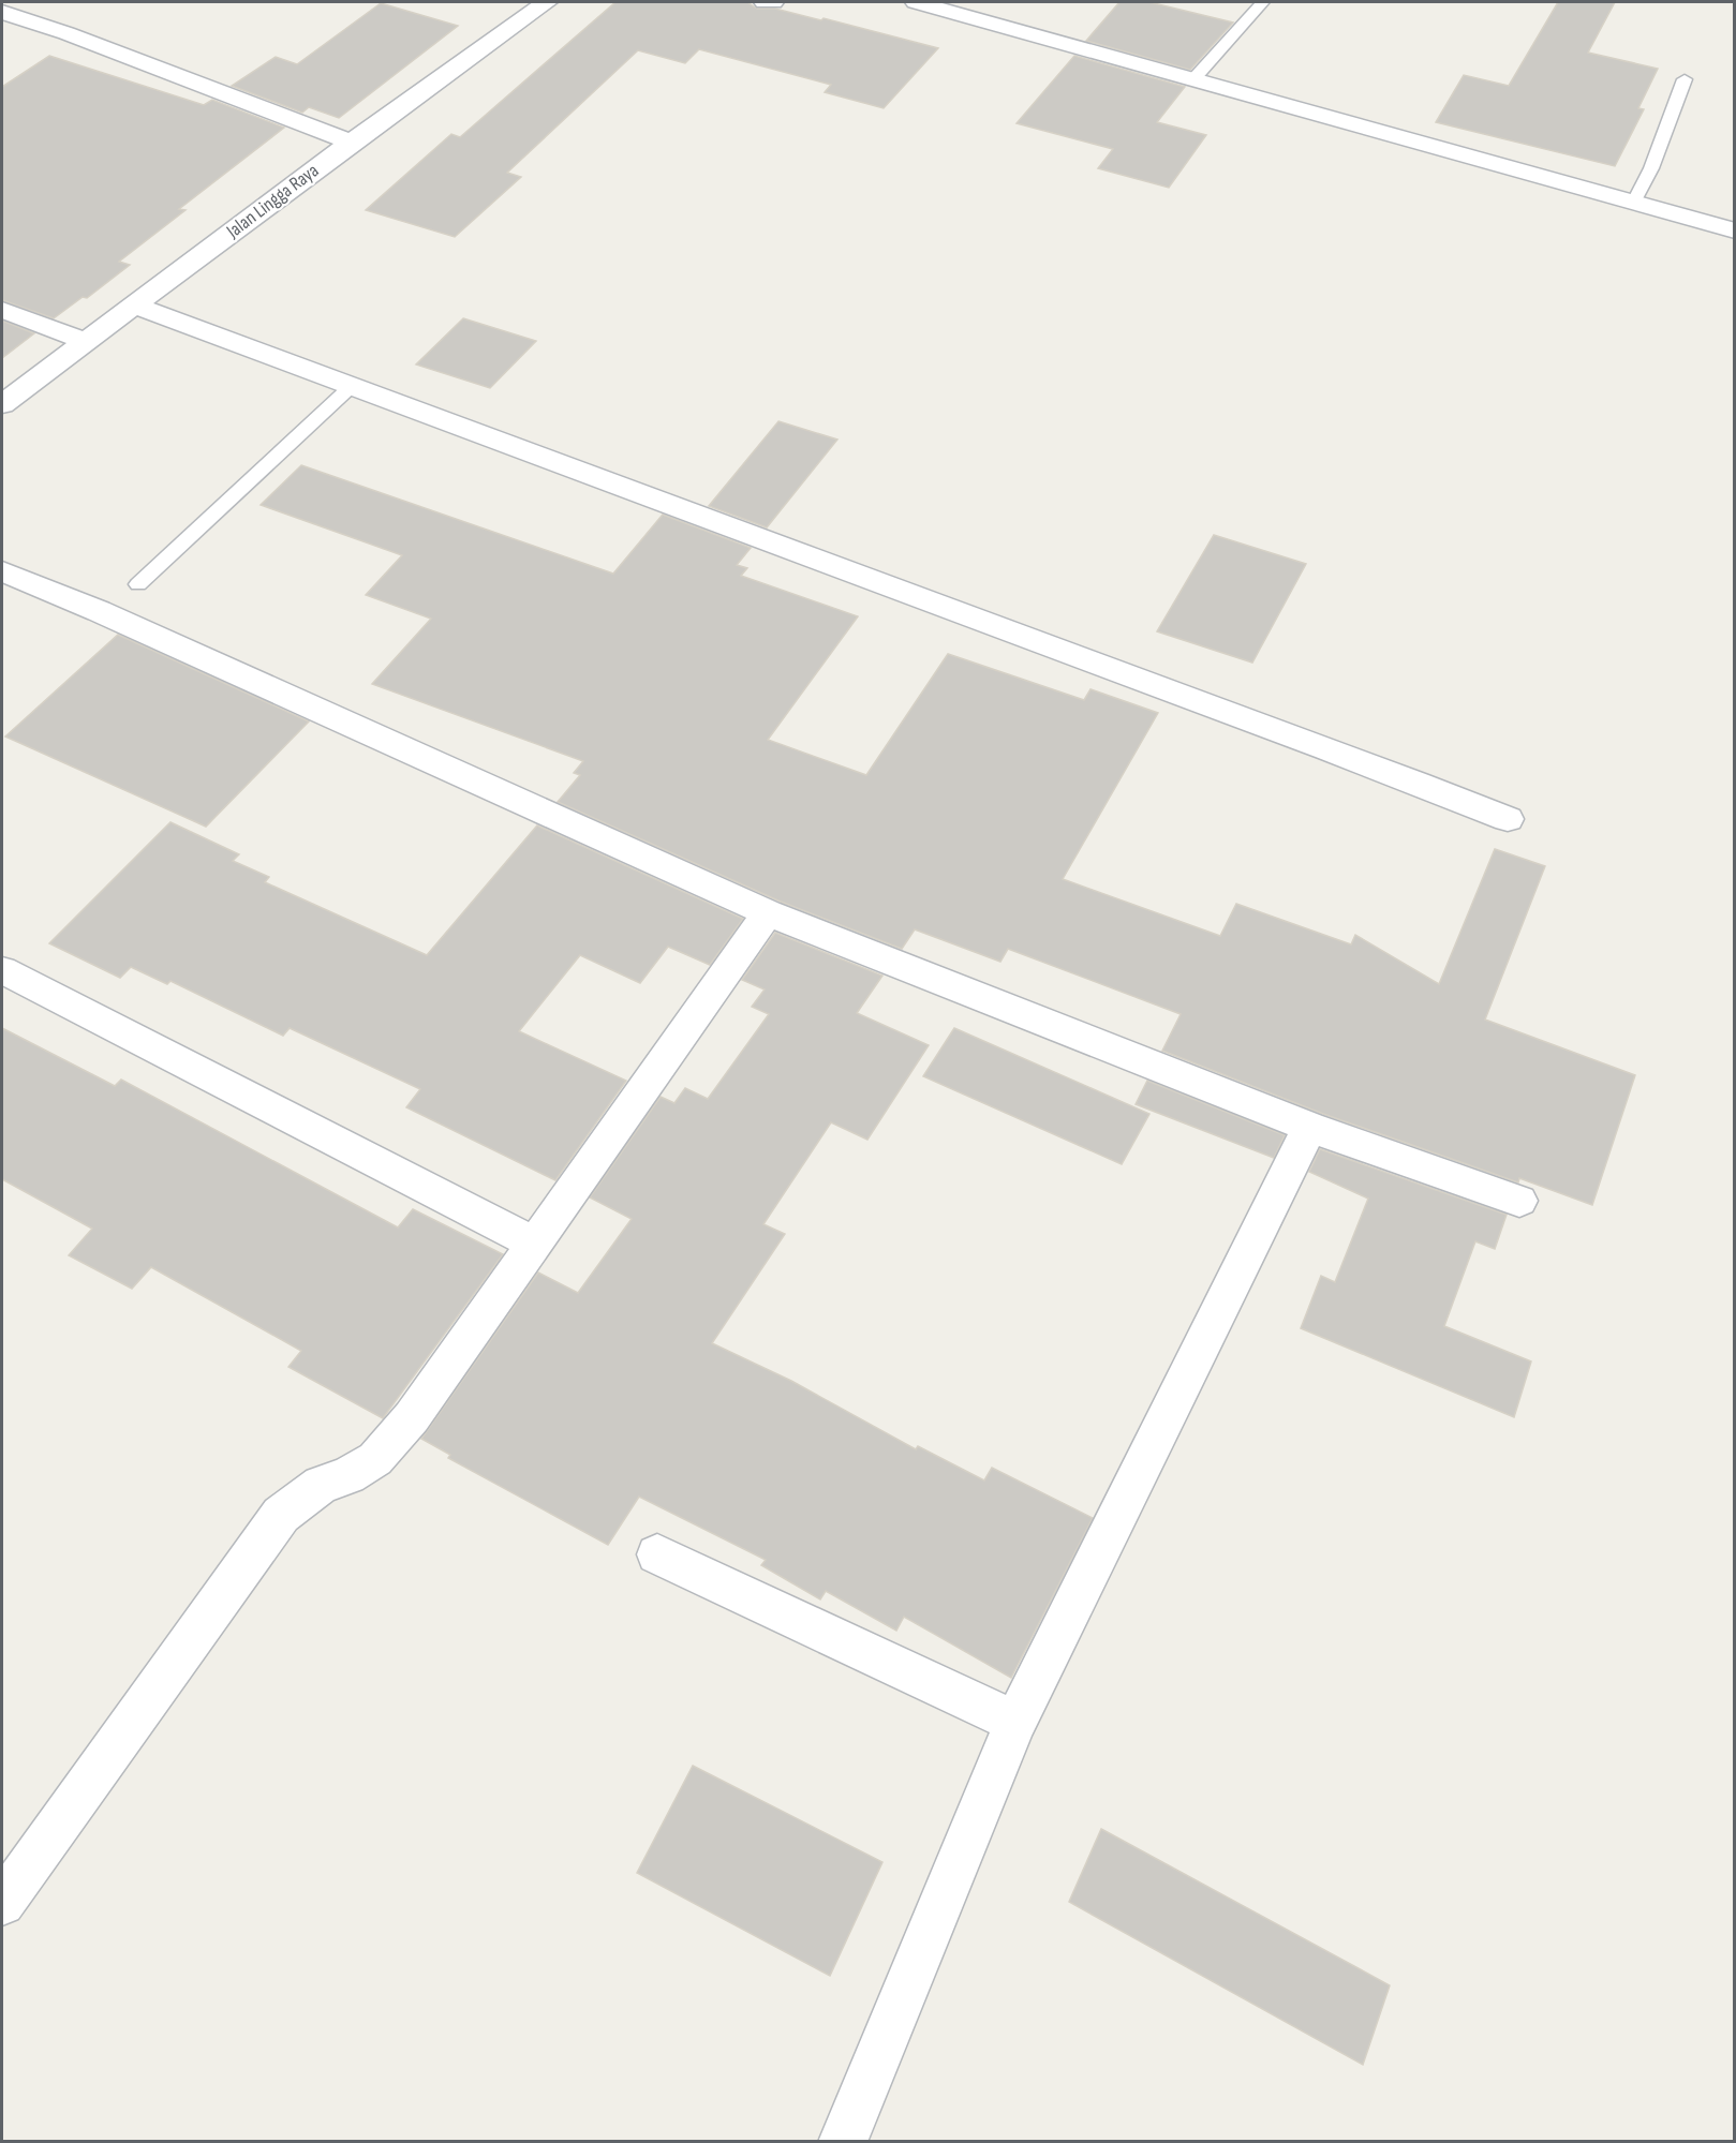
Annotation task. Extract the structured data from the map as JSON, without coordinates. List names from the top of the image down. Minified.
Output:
{"streets":{"street":["Jalan Lingga Raya"]}}
